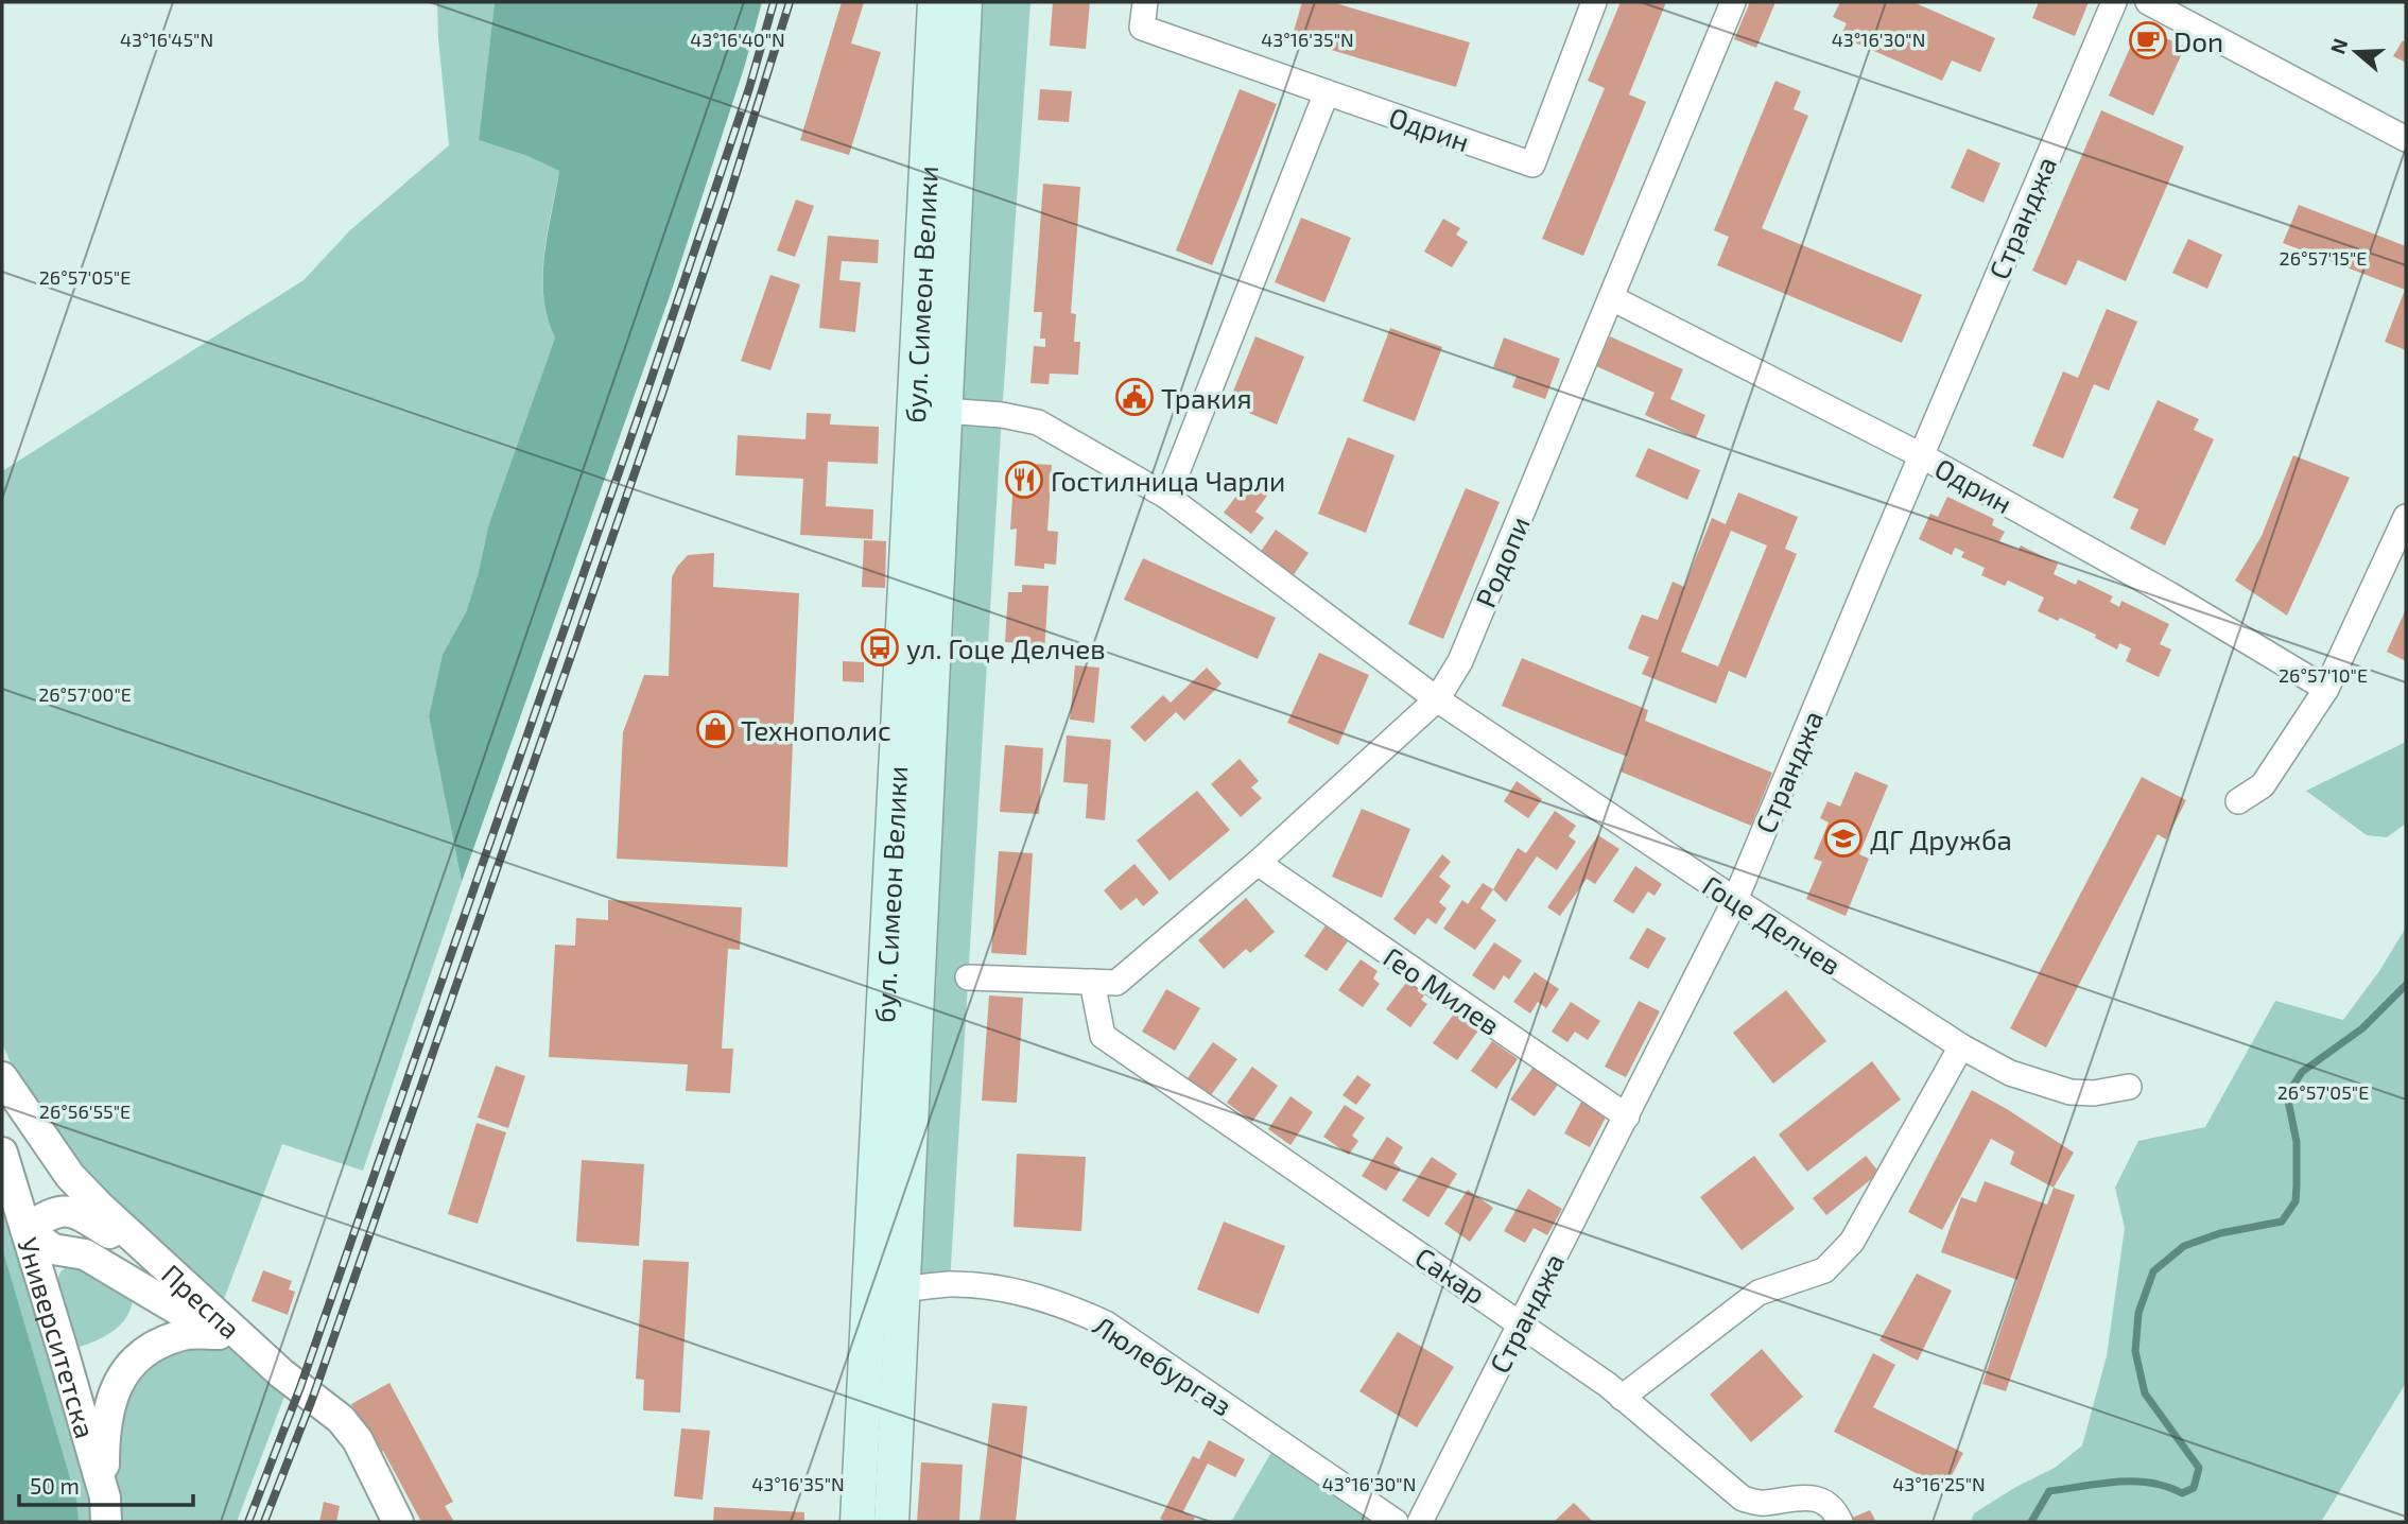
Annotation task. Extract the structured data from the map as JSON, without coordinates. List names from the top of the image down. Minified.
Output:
{"streets":{"main road":["бул. Симеон Велики"],"street":["Одрин","Странджа","Родопи","Гоце Делчев","Гео Милев","Сакар","Преспа","Университетска","Люлебургаз"]},"crossings":[["Одрин","Странджа"],["Одрин","Родопи"],["Странджа","Гоце Делчев"],["Странджа","Гео Милев"],["Странджа","Сакар"],["бул. Симеон Велики","Гоце Делчев"],["бул. Симеон Велики","Люлебургаз"],["Родопи","Гоце Делчев"],["Родопи","Гео Милев"],["Родопи","Сакар"]],"places":{"cafe":["Don"],"public building":["Тракия"],"restaurant":["Гостилница Чарли"],"bus stop":["ул. Гоце Делчев"],"shop":["Технополис"],"school or university":["ДГ Дружба"]},"scale_bar":"50 m","north":"left","coordinates":["43°16'45\"N","43°16'40\"N","43°16'35\"N","43°16'30\"N","26°57'15\"E","26°57'05\"E","26°57'10\"E","26°57'00\"E","26°56'55\"E","43°16'25\"N"]}
